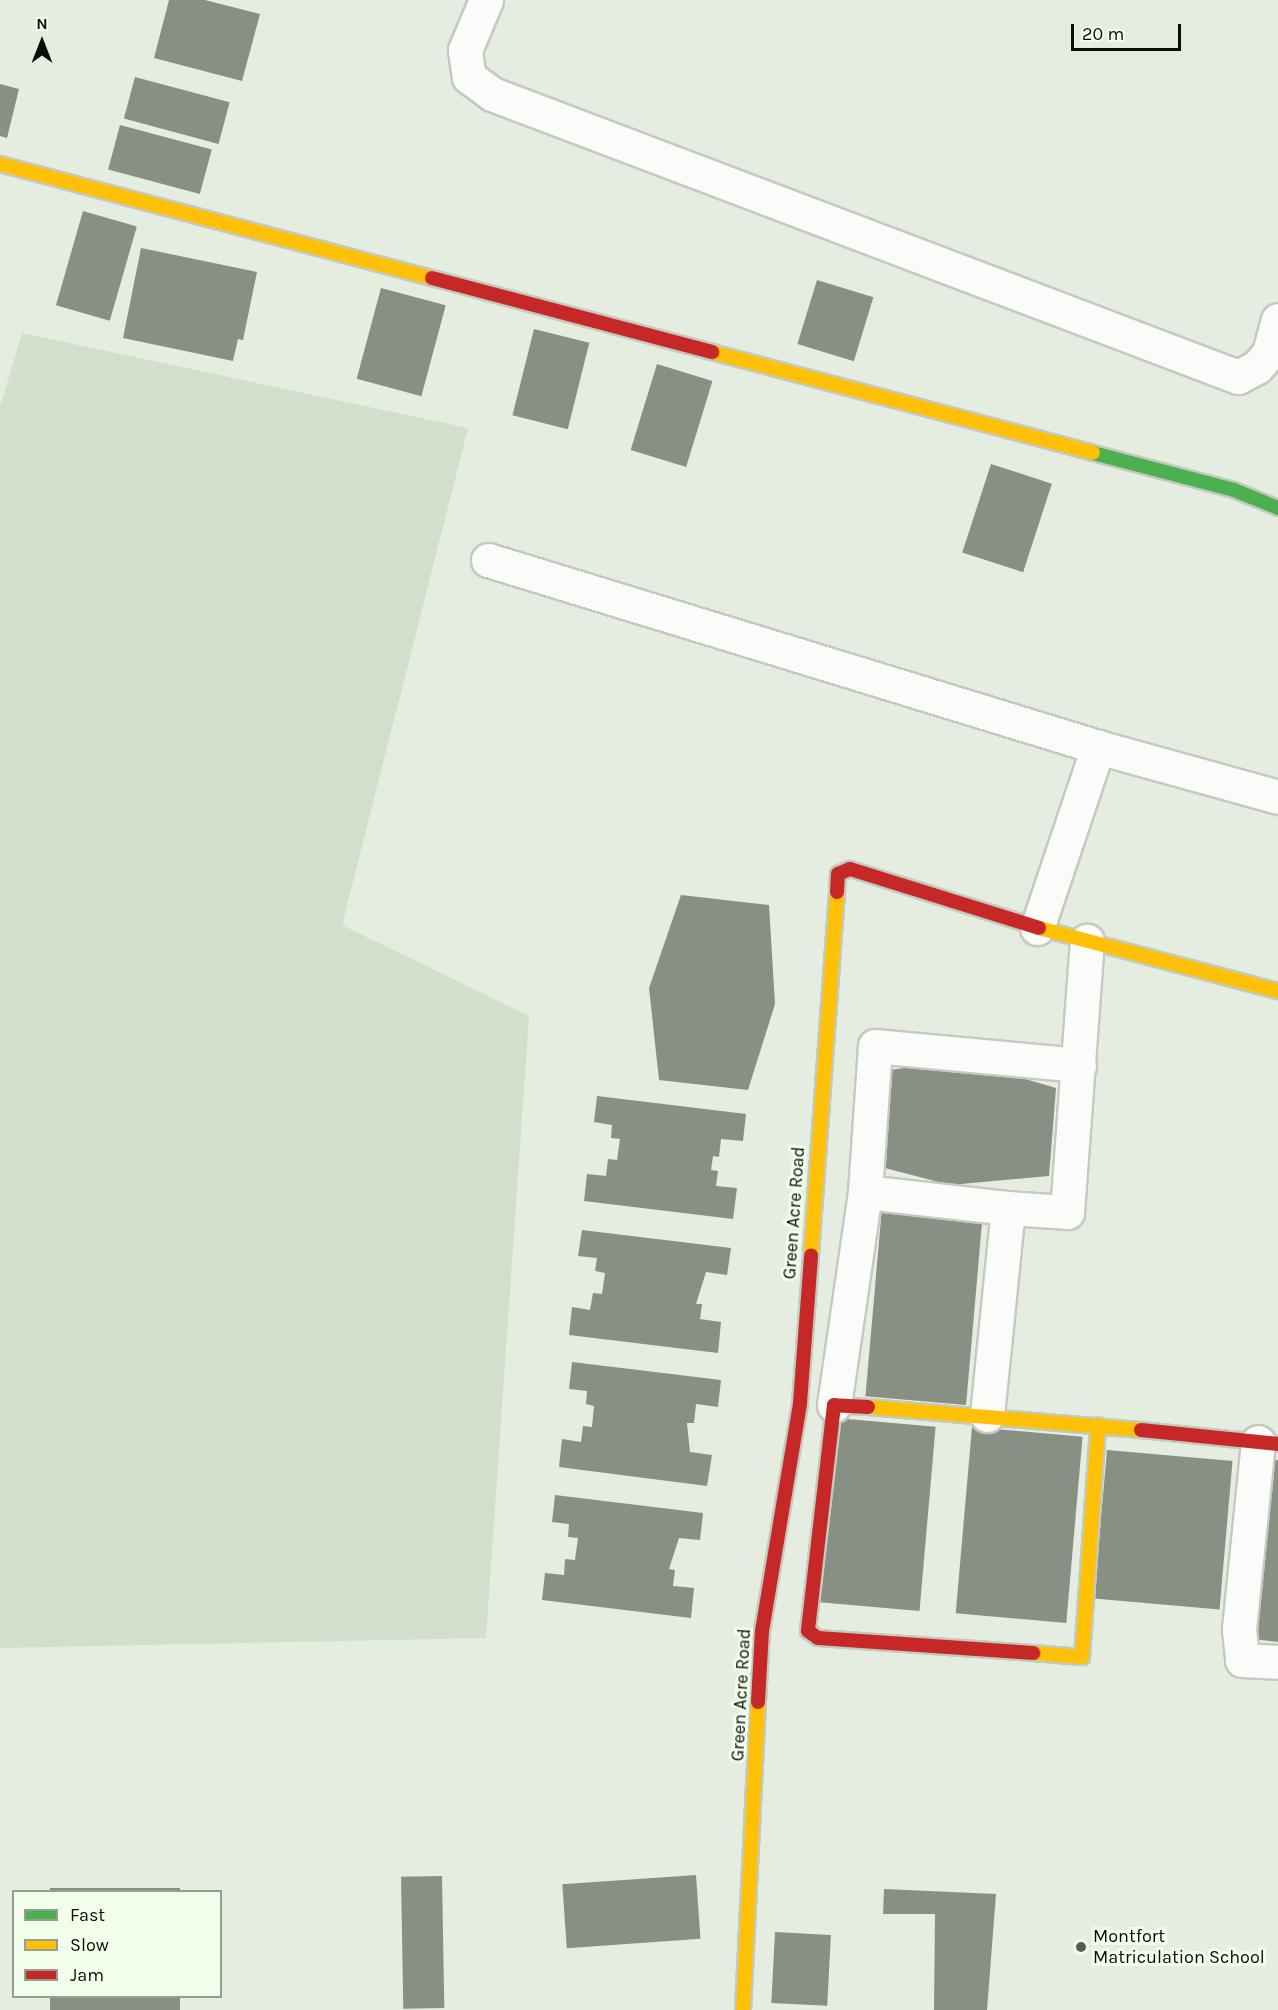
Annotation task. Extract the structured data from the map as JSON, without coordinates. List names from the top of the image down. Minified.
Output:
{"streets":{"street":["Green Acre Road"]},"places":["Montfort Matriculation School"],"legend":["Fast","Slow","Jam"],"scale_bar":"20 m","north":"top"}
